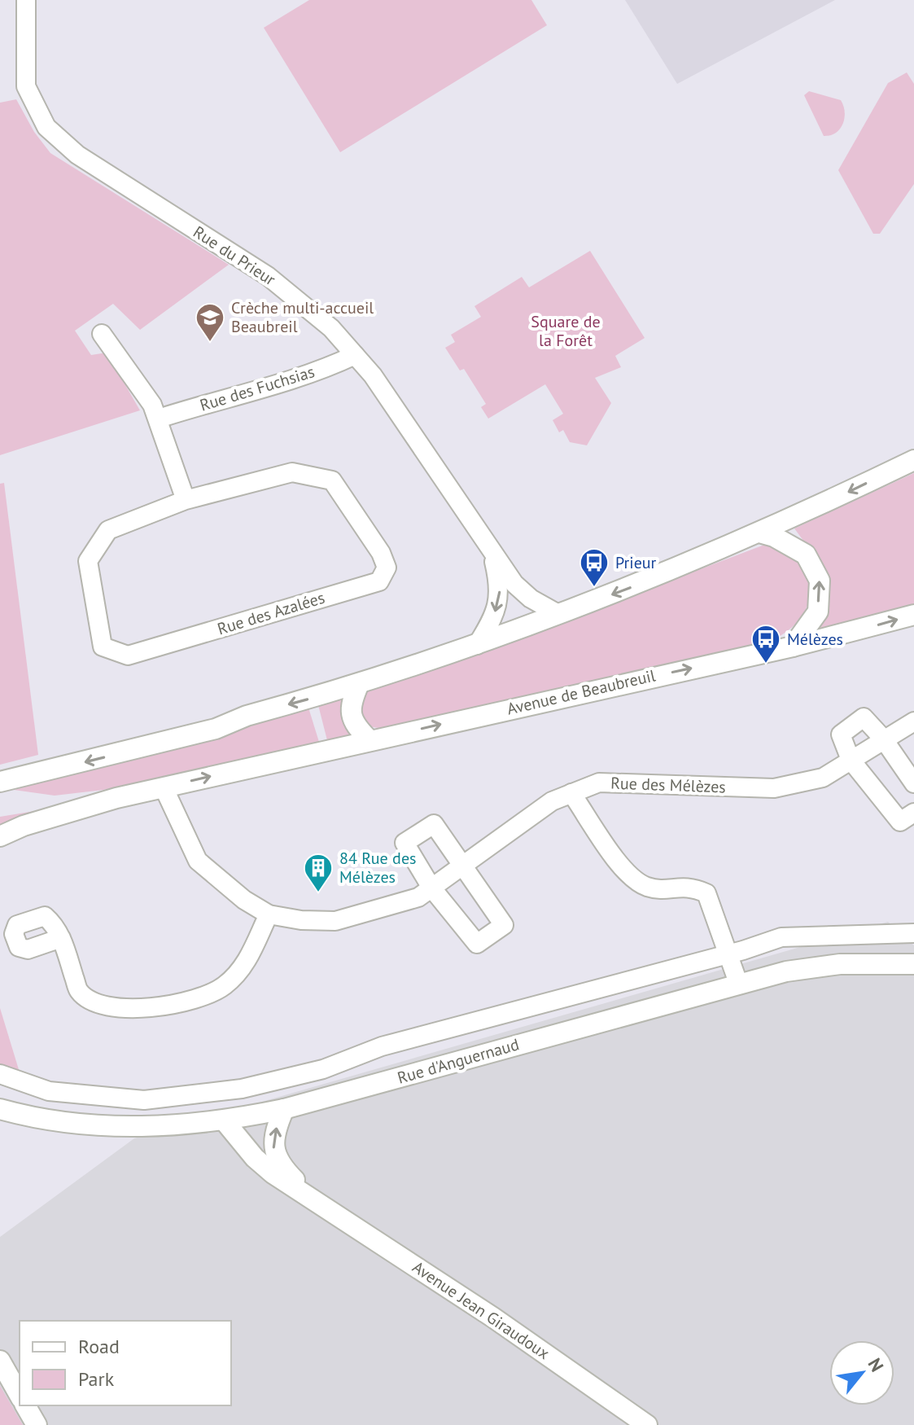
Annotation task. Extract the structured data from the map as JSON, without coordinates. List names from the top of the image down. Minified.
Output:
{"streets":{"main road":["Avenue de Beaubreuil","Rue d'Anguernaud","Avenue Jean Giraudoux"],"street":["Rue du Prieur","Rue des Fuchsias","Rue des Azalées","Rue des Mélèzes"]},"crossings":[["Rue du Prieur","Rue des Fuchsias"],["Avenue de Beaubreuil","Rue des Mélèzes"],["Rue d'Anguernaud","Avenue Jean Giraudoux"]],"parks":["Square de la Forêt"],"places":{"school or university":["Crèche multi-accueil Beaubreil"],"bus stop":["Prieur","Mélèzes"],"building":["84 Rue des Mélèzes"]},"legend":["Road","Park"],"north":"top right"}
